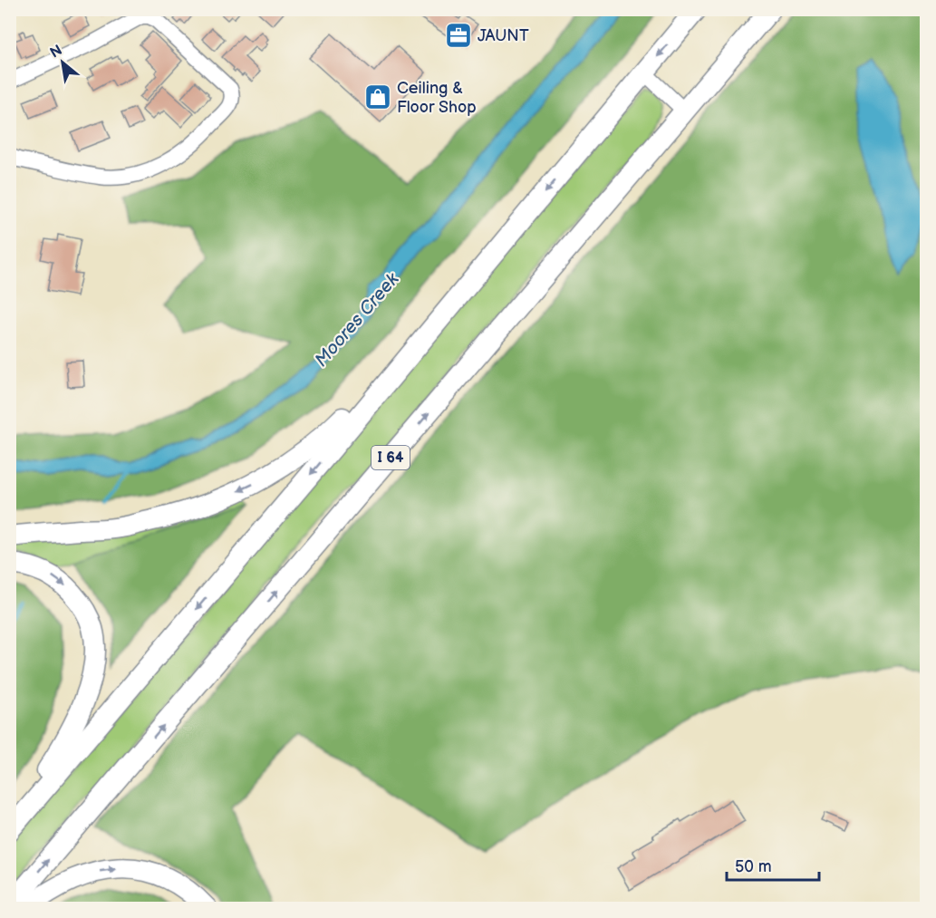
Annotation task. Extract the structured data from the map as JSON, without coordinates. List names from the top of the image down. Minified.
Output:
{"streets":{"highway":["I 64"]},"water":["Moores Creek"],"places":{"office":["JAUNT"],"shop":["Ceiling & Floor Shop"]},"scale_bar":"50 m","north":"top left"}
